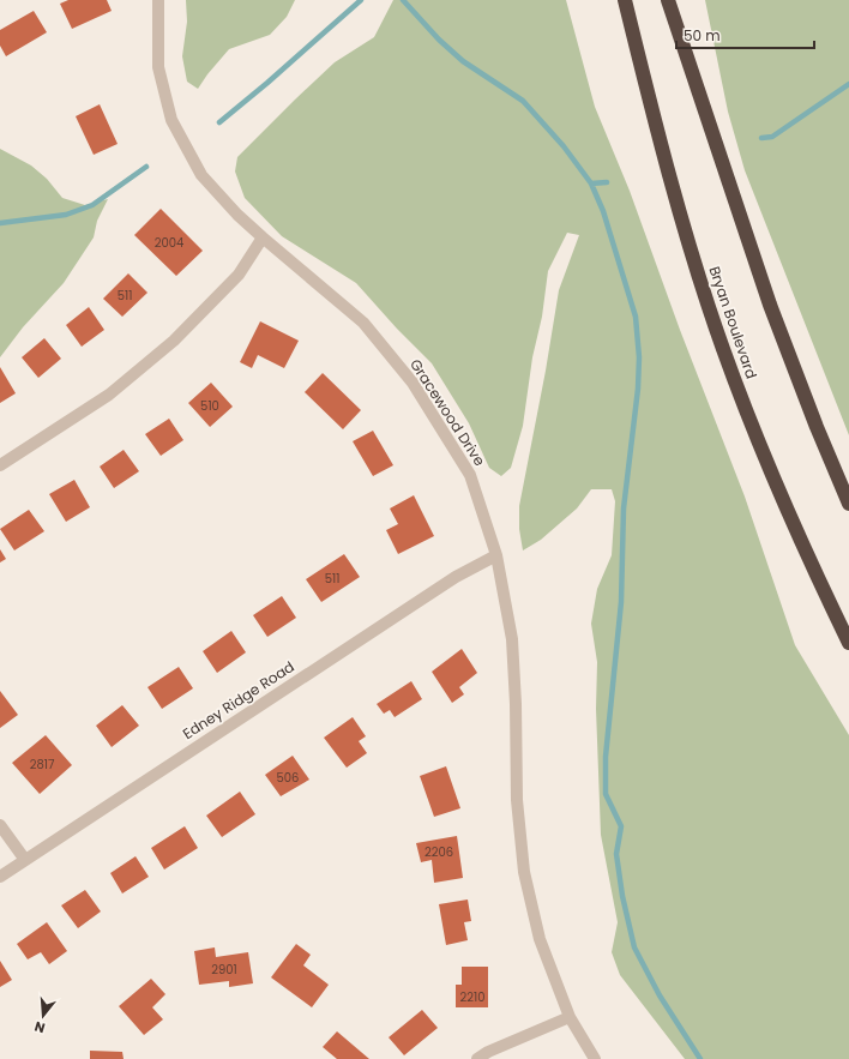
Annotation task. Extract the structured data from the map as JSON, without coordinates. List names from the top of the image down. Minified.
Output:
{"streets":{"highway":["Bryan Boulevard"],"street":["Gracewood Drive","Edney Ridge Road"]},"crossings":[["Gracewood Drive","Edney Ridge Road"]],"house_numbers":["2004","511","510","511","2817","506","2206","2901","2210"],"scale_bar":"50 m","north":"bottom"}
